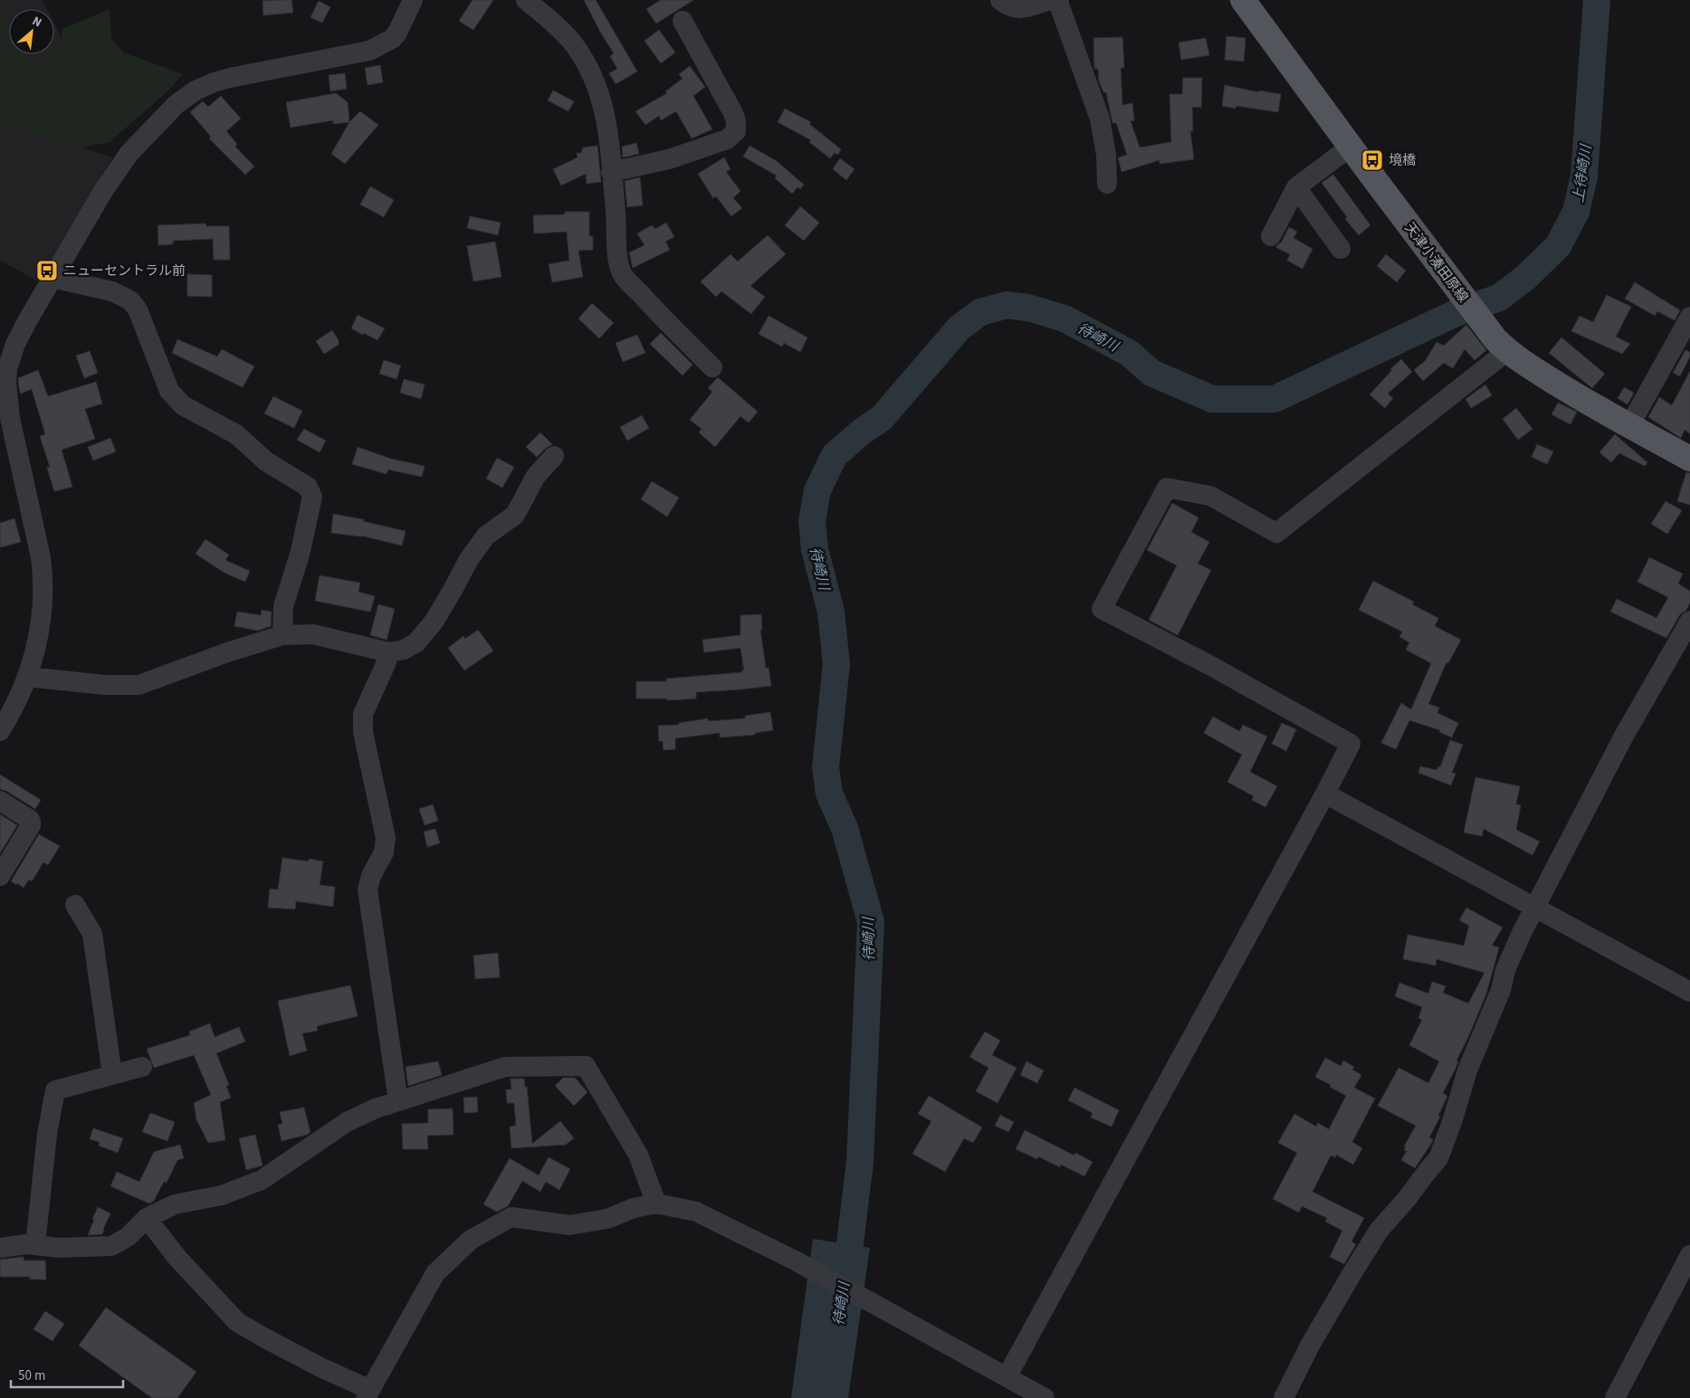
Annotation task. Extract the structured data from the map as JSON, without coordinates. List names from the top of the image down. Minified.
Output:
{"streets":{"main road":["天津小湊田原線"]},"water":["上待崎川","待崎川"],"places":{"bus stop":["境橋","ニューセントラル前"]},"scale_bar":"50 m","north":"top right"}
